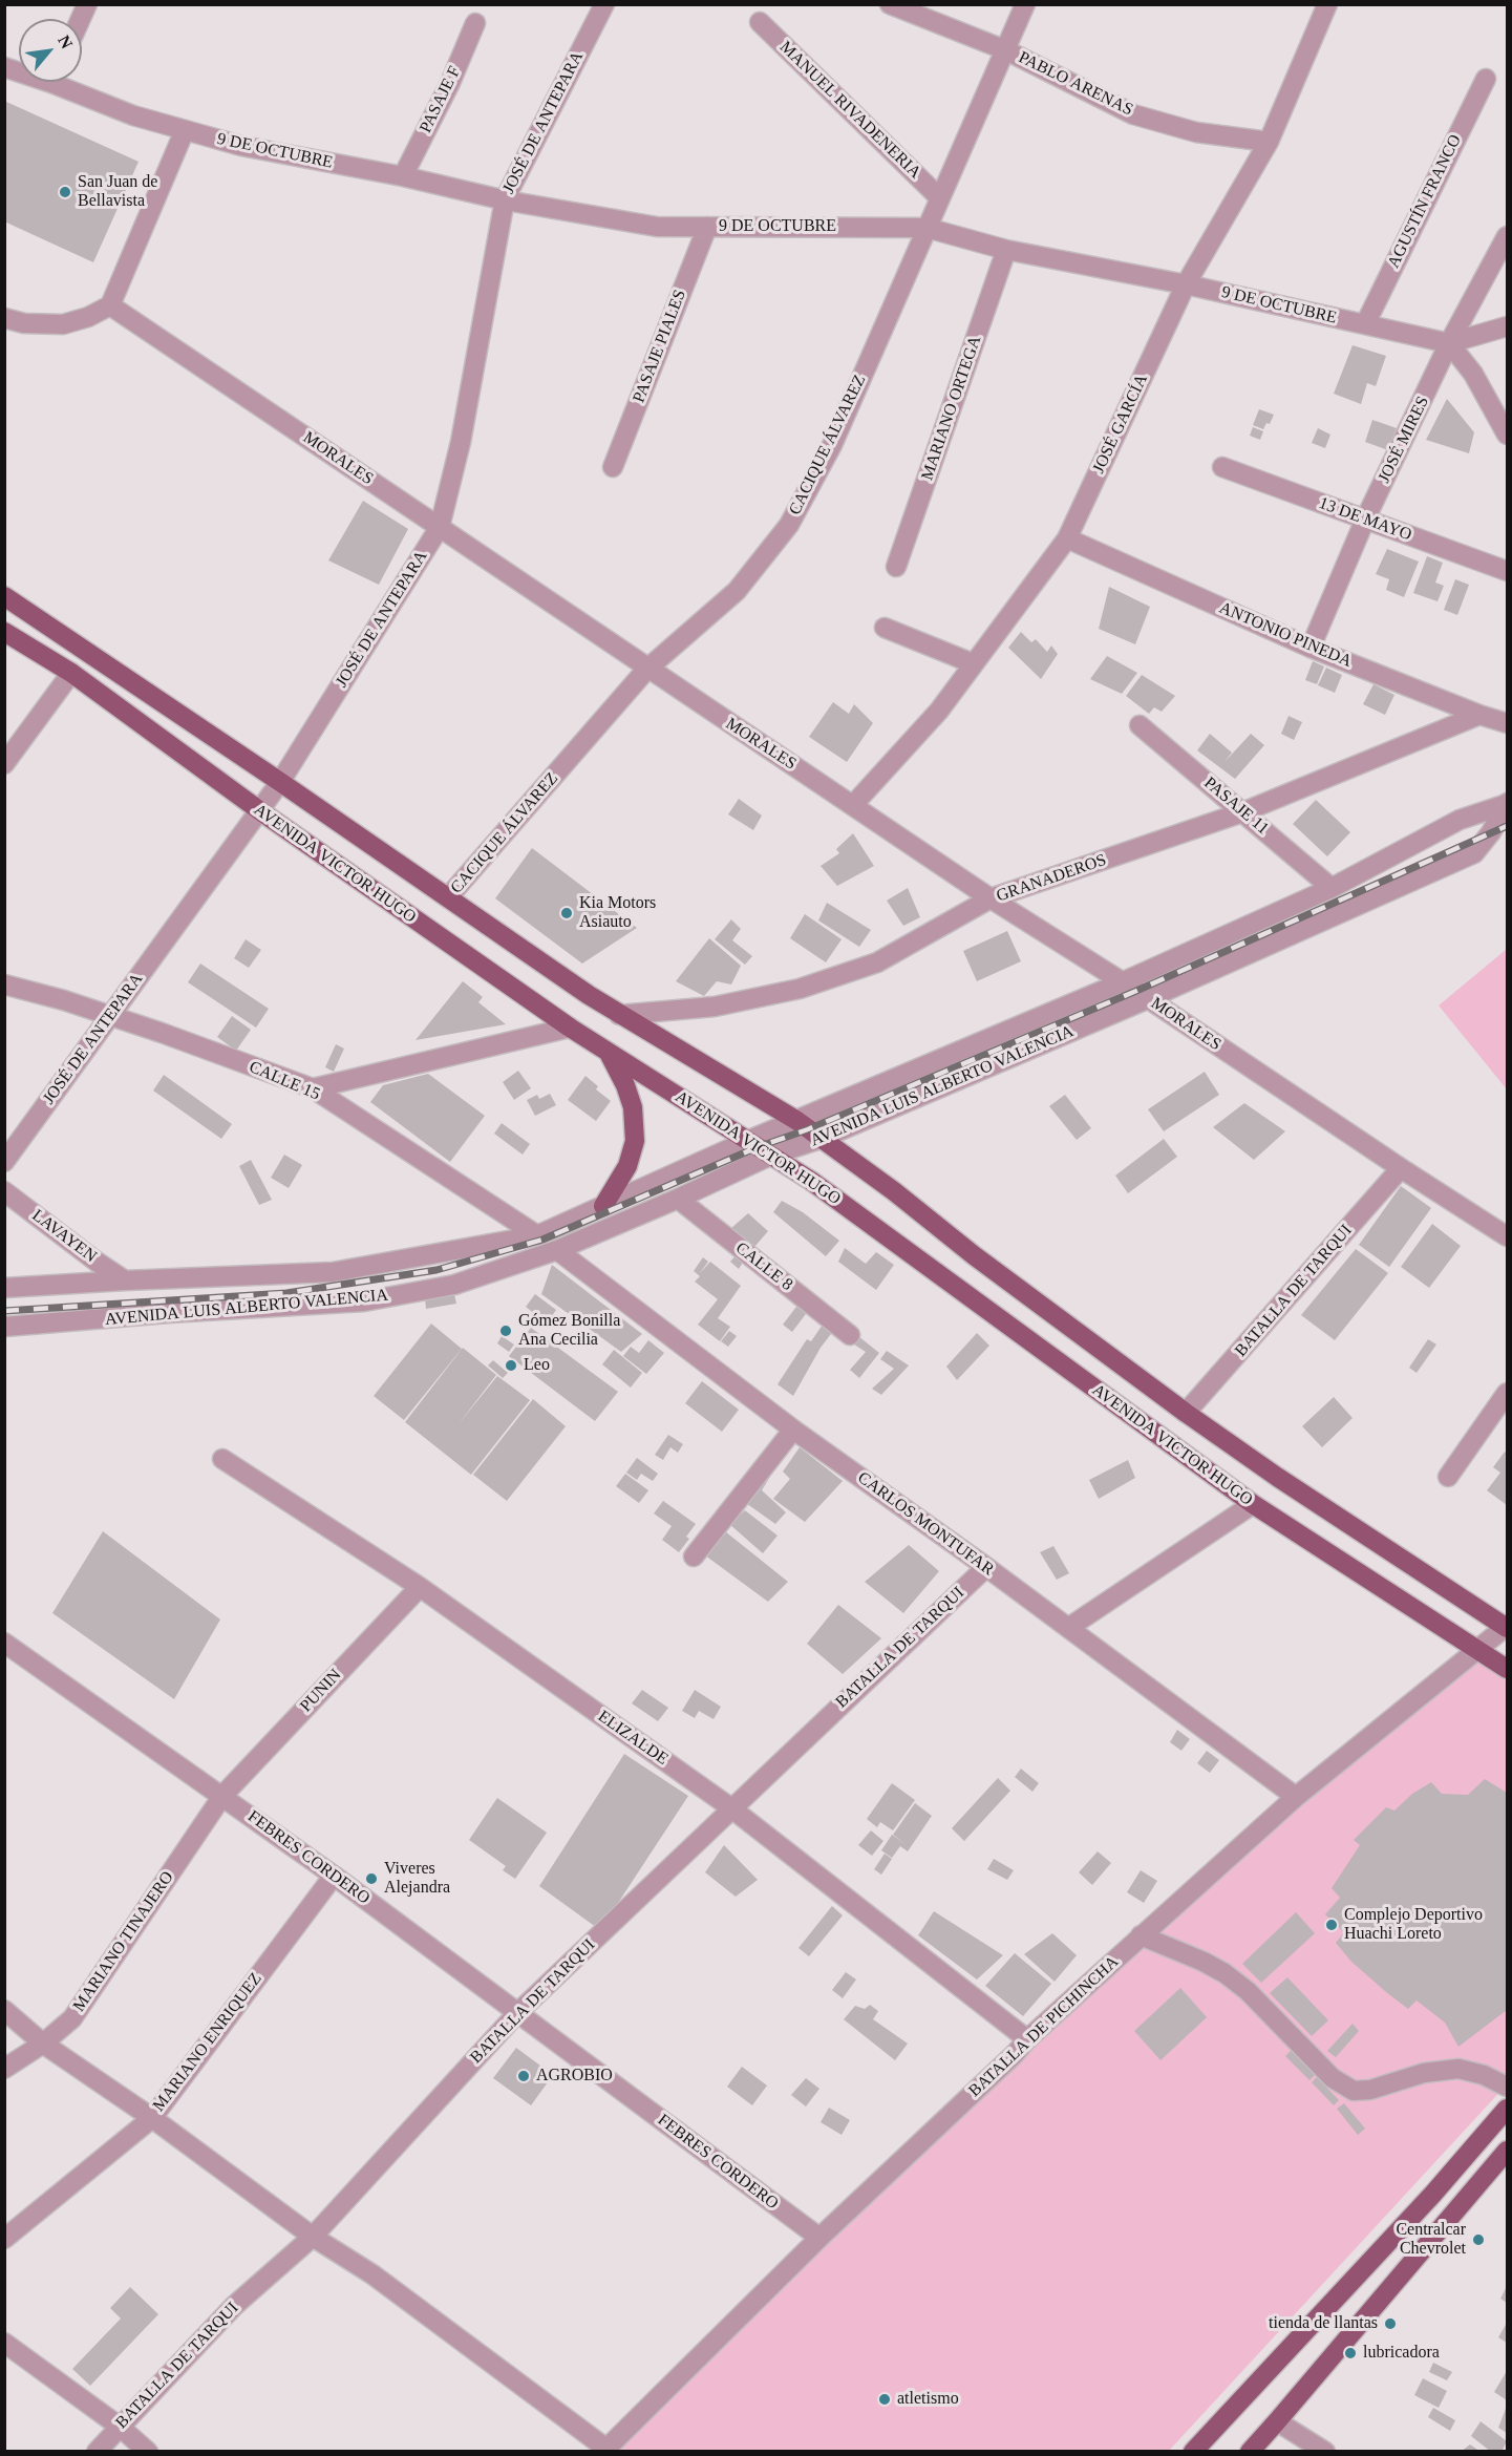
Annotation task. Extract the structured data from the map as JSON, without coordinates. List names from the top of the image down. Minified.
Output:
{"streets":{"main road":["AVENIDA VICTOR HUGO"],"street":["PABLO ARENAS","PASAJE F","MANUEL RIVADENERIA","JOSÉ DE ANTEPARA","9 DE OCTUBRE","AGUSTÍN FRANCO","PASAJE PIALES","MARIANO ORTEGA","JOSÉ GARCÍA","JOSÉ MIRES","CACIQUE ÁLVAREZ","MORALES","13 DE MAYO","ANTONIO PINEDA","PASAJE 11","GRANADEROS","CALLE 15","AVENIDA LUIS ALBERTO VALENCIA","LAVAYEN","CALLE 8","BATALLA DE TARQUI","CARLOS MONTUFAR","PUNIN","ELIZALDE","FEBRES CORDERO","MARIANO TINAJERO","BATALLA DE PICHINCHA","MARIANO ENRIQUEZ"]},"crossings":[["PABLO ARENAS","JOSÉ GARCÍA"],["PABLO ARENAS","CACIQUE ÁLVAREZ"],["PASAJE F","9 DE OCTUBRE"],["MANUEL RIVADENERIA","CACIQUE ÁLVAREZ"],["JOSÉ DE ANTEPARA","9 DE OCTUBRE"],["JOSÉ DE ANTEPARA","MORALES"],["JOSÉ DE ANTEPARA","AVENIDA VICTOR HUGO"],["JOSÉ DE ANTEPARA","CALLE 15"],["9 DE OCTUBRE","AGUSTÍN FRANCO"],["9 DE OCTUBRE","PASAJE PIALES"],["9 DE OCTUBRE","MARIANO ORTEGA"],["9 DE OCTUBRE","JOSÉ GARCÍA"],["9 DE OCTUBRE","JOSÉ MIRES"],["9 DE OCTUBRE","CACIQUE ÁLVAREZ"],["JOSÉ GARCÍA","MORALES"],["JOSÉ GARCÍA","ANTONIO PINEDA"],["JOSÉ MIRES","13 DE MAYO"],["JOSÉ MIRES","ANTONIO PINEDA"],["CACIQUE ÁLVAREZ","MORALES"],["CACIQUE ÁLVAREZ","AVENIDA VICTOR HUGO"],["MORALES","GRANADEROS"],["MORALES","AVENIDA LUIS ALBERTO VALENCIA"],["MORALES","BATALLA DE TARQUI"],["ANTONIO PINEDA","GRANADEROS"],["PASAJE 11","GRANADEROS"],["PASAJE 11","AVENIDA LUIS ALBERTO VALENCIA"],["AVENIDA VICTOR HUGO","GRANADEROS"],["AVENIDA VICTOR HUGO","AVENIDA LUIS ALBERTO VALENCIA"],["AVENIDA VICTOR HUGO","BATALLA DE TARQUI"],["AVENIDA VICTOR HUGO","BATALLA DE PICHINCHA"],["CALLE 15","AVENIDA LUIS ALBERTO VALENCIA"],["AVENIDA LUIS ALBERTO VALENCIA","LAVAYEN"],["AVENIDA LUIS ALBERTO VALENCIA","CALLE 8"],["AVENIDA LUIS ALBERTO VALENCIA","CARLOS MONTUFAR"],["BATALLA DE TARQUI","CARLOS MONTUFAR"],["BATALLA DE TARQUI","ELIZALDE"],["BATALLA DE TARQUI","FEBRES CORDERO"],["CARLOS MONTUFAR","BATALLA DE PICHINCHA"],["PUNIN","ELIZALDE"],["PUNIN","FEBRES CORDERO"],["PUNIN","MARIANO TINAJERO"],["ELIZALDE","BATALLA DE PICHINCHA"],["FEBRES CORDERO","MARIANO TINAJERO"],["FEBRES CORDERO","BATALLA DE PICHINCHA"],["FEBRES CORDERO","MARIANO ENRIQUEZ"]],"places":["San Juan de Bellavista","Kia Motors Asiauto","Gómez Bonilla Ana Cecilia","Leo","Viveres Alejandra","Complejo Deportivo Huachi Loreto","AGROBIO","Centralcar Chevrolet","tienda de llantas","lubricadora","atletismo"],"north":"top right"}
